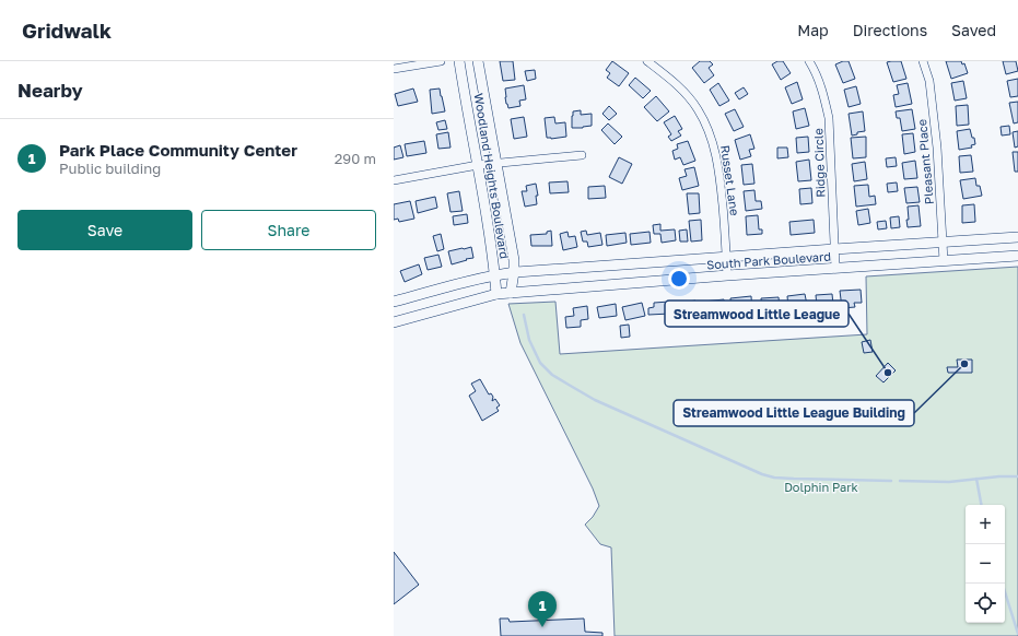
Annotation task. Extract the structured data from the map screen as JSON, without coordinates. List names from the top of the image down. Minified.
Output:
{"streets":{"street":["Pleasant Place","Ridge Circle","Woodland Heights Boulevard","Russet Lane","South Park Boulevard"]},"crossings":[["Pleasant Place","South Park Boulevard"],["Ridge Circle","South Park Boulevard"],["Woodland Heights Boulevard","South Park Boulevard"],["Russet Lane","South Park Boulevard"]],"parks":["Dolphin Park"],"places":["Streamwood Little League Building","Streamwood Little League"],"page":{"header":"Gridwalk","nav":["Map","Directions","Saved"],"heading":"Nearby","list":[{"mark":"1","name":"Park Place Community Center","note":"Public building","value":"290 m"}],"buttons":["Save","Share"],"map_buttons":["+","−"],"pins":"1"}}
